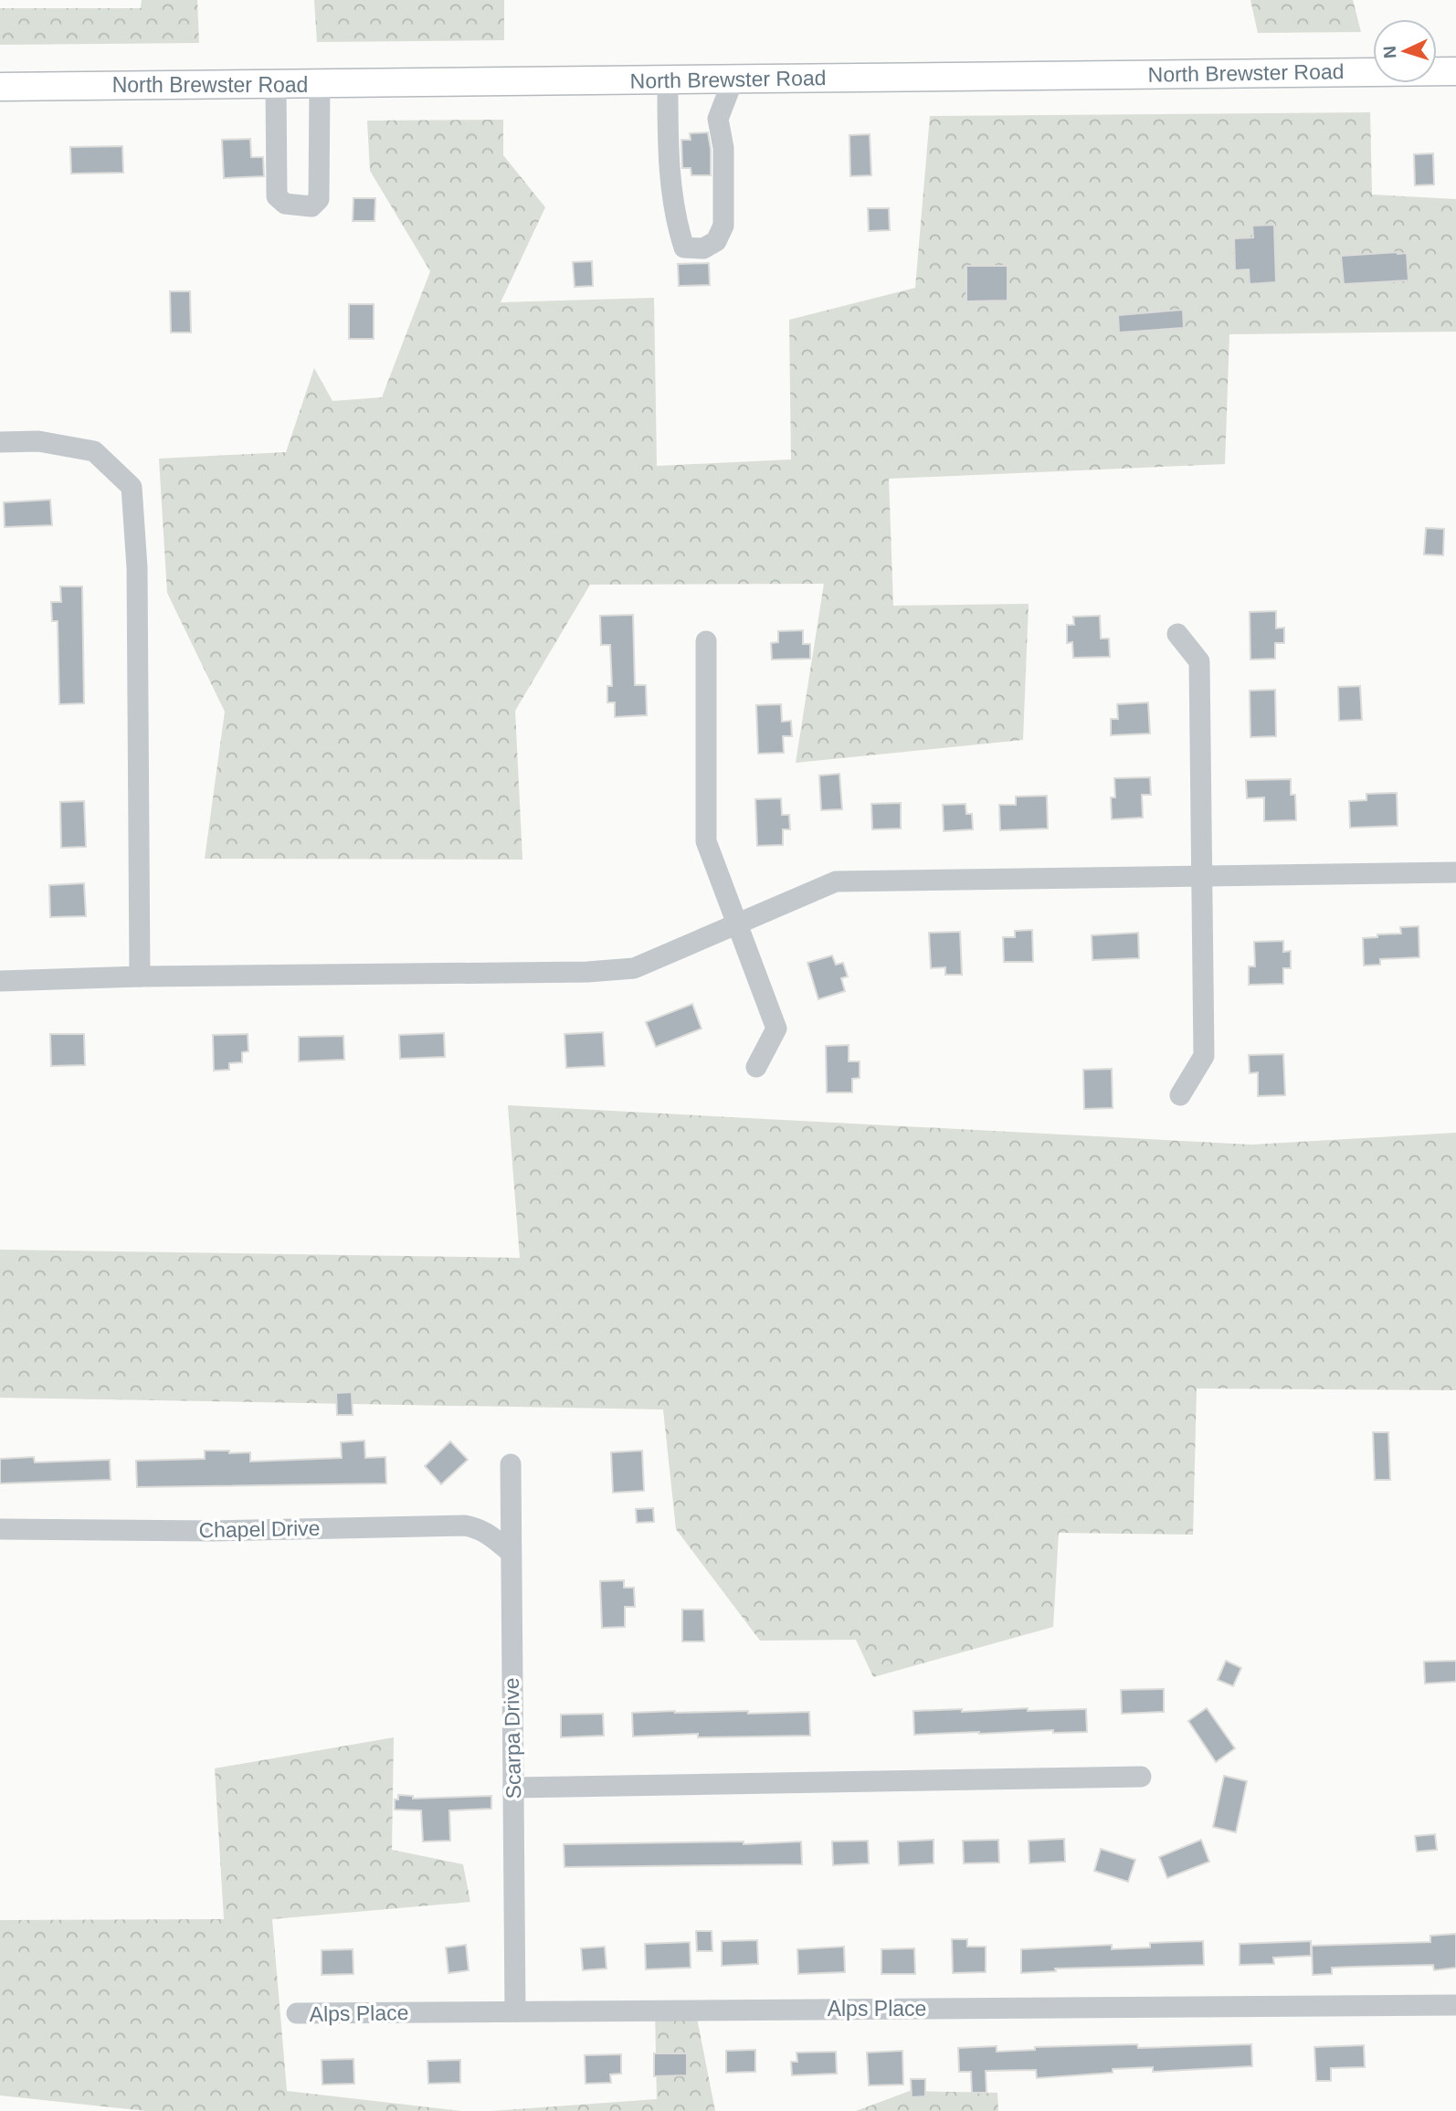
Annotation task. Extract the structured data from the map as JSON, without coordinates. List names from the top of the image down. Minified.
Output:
{"streets":{"main road":["North Brewster Road"],"street":["Chapel Drive","Scarpa Drive","Alps Place"]},"crossings":[["Chapel Drive","Scarpa Drive"],["Scarpa Drive","Alps Place"]],"north":"left"}
